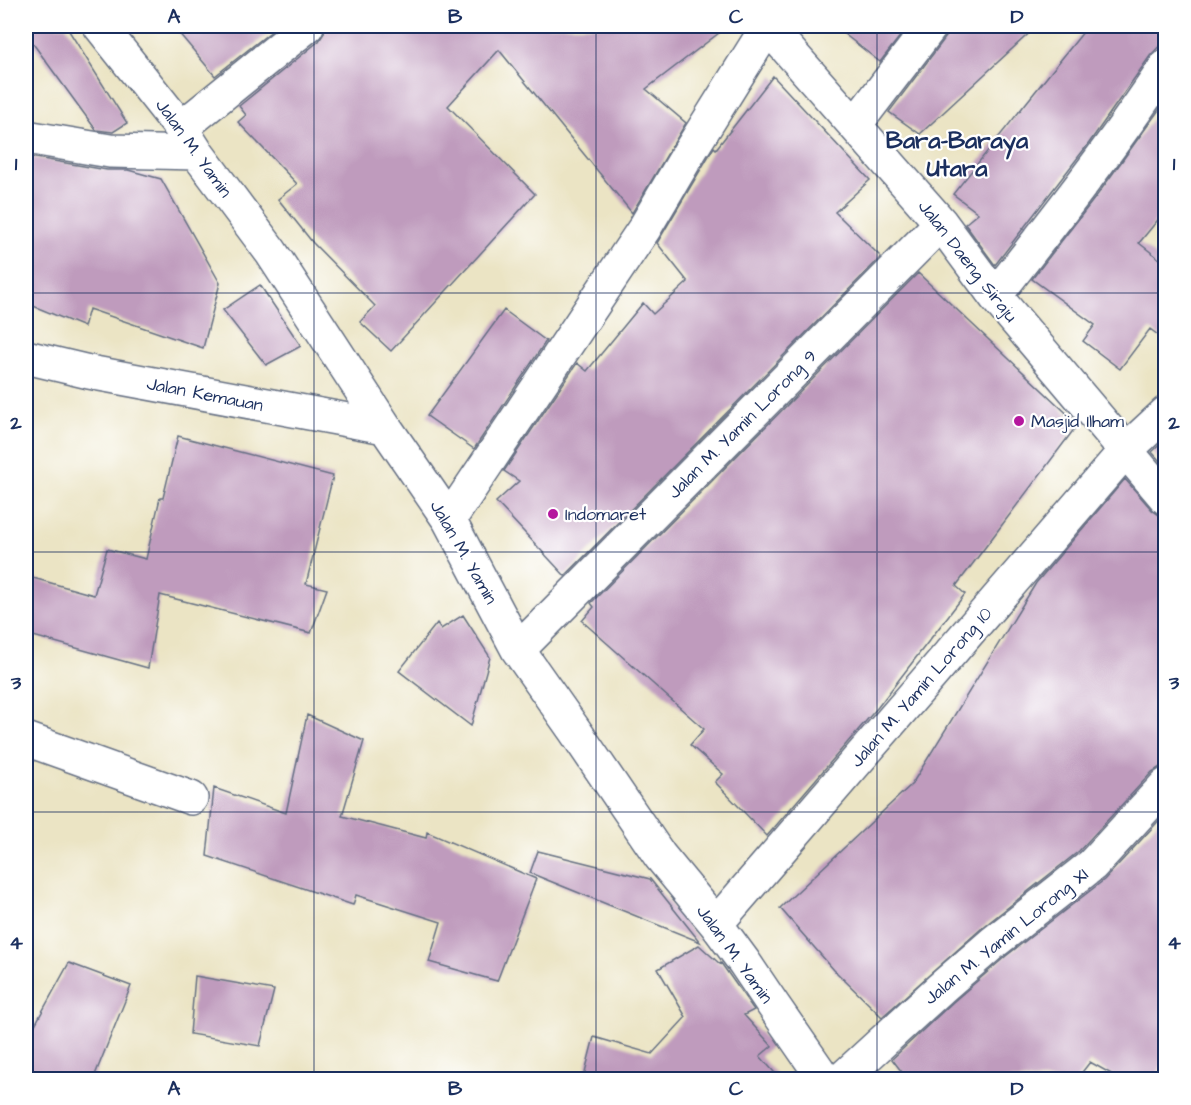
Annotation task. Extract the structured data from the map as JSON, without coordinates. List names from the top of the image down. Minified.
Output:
{"streets":{"street":["Jalan M. Yamin","Jalan Daeng Siraju","Jalan Kemauan","Jalan M. Yamin Lorong 9","Jalan M. Yamin Lorong 10","Jalan M. Yamin Lorong XI"]},"crossings":[["Jalan M. Yamin","Jalan Kemauan"],["Jalan M. Yamin","Jalan M. Yamin Lorong 9"],["Jalan M. Yamin","Jalan M. Yamin Lorong 10"],["Jalan Daeng Siraju","Jalan M. Yamin Lorong 9"],["Jalan Daeng Siraju","Jalan M. Yamin Lorong 10"]],"districts":["Bara-Baraya Utara"],"places":["Masjid Ilham","Indomaret"],"grid":{"columns":["A","B","C","D"],"rows":["1","2","3","4"]}}
